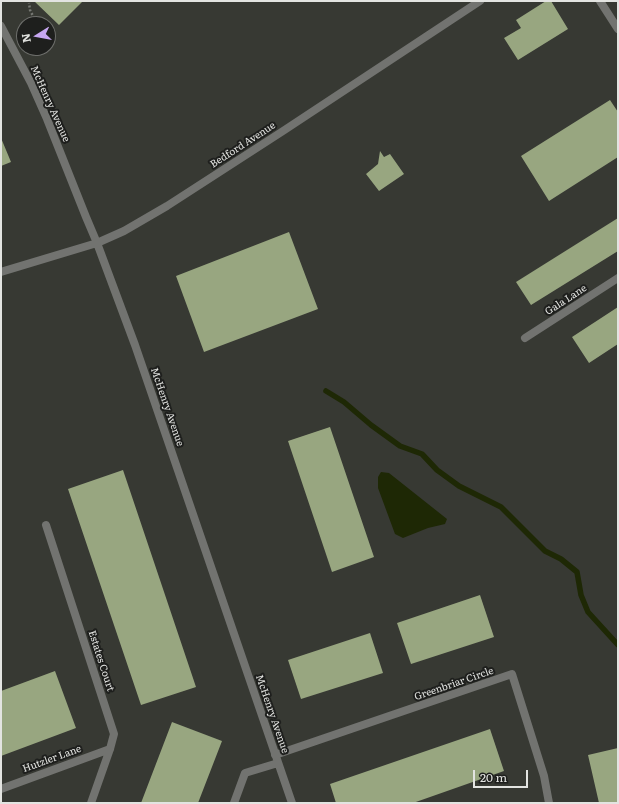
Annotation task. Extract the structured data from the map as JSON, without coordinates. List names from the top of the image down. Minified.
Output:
{"streets":{"street":["McHenry Avenue","Bedford Avenue","Gala Lane","Estates Court","Greenbriar Circle","Hutzler Lane"]},"crossings":[["McHenry Avenue","Bedford Avenue"],["McHenry Avenue","Greenbriar Circle"],["Estates Court","Hutzler Lane"]],"scale_bar":"20 m","north":"left"}
